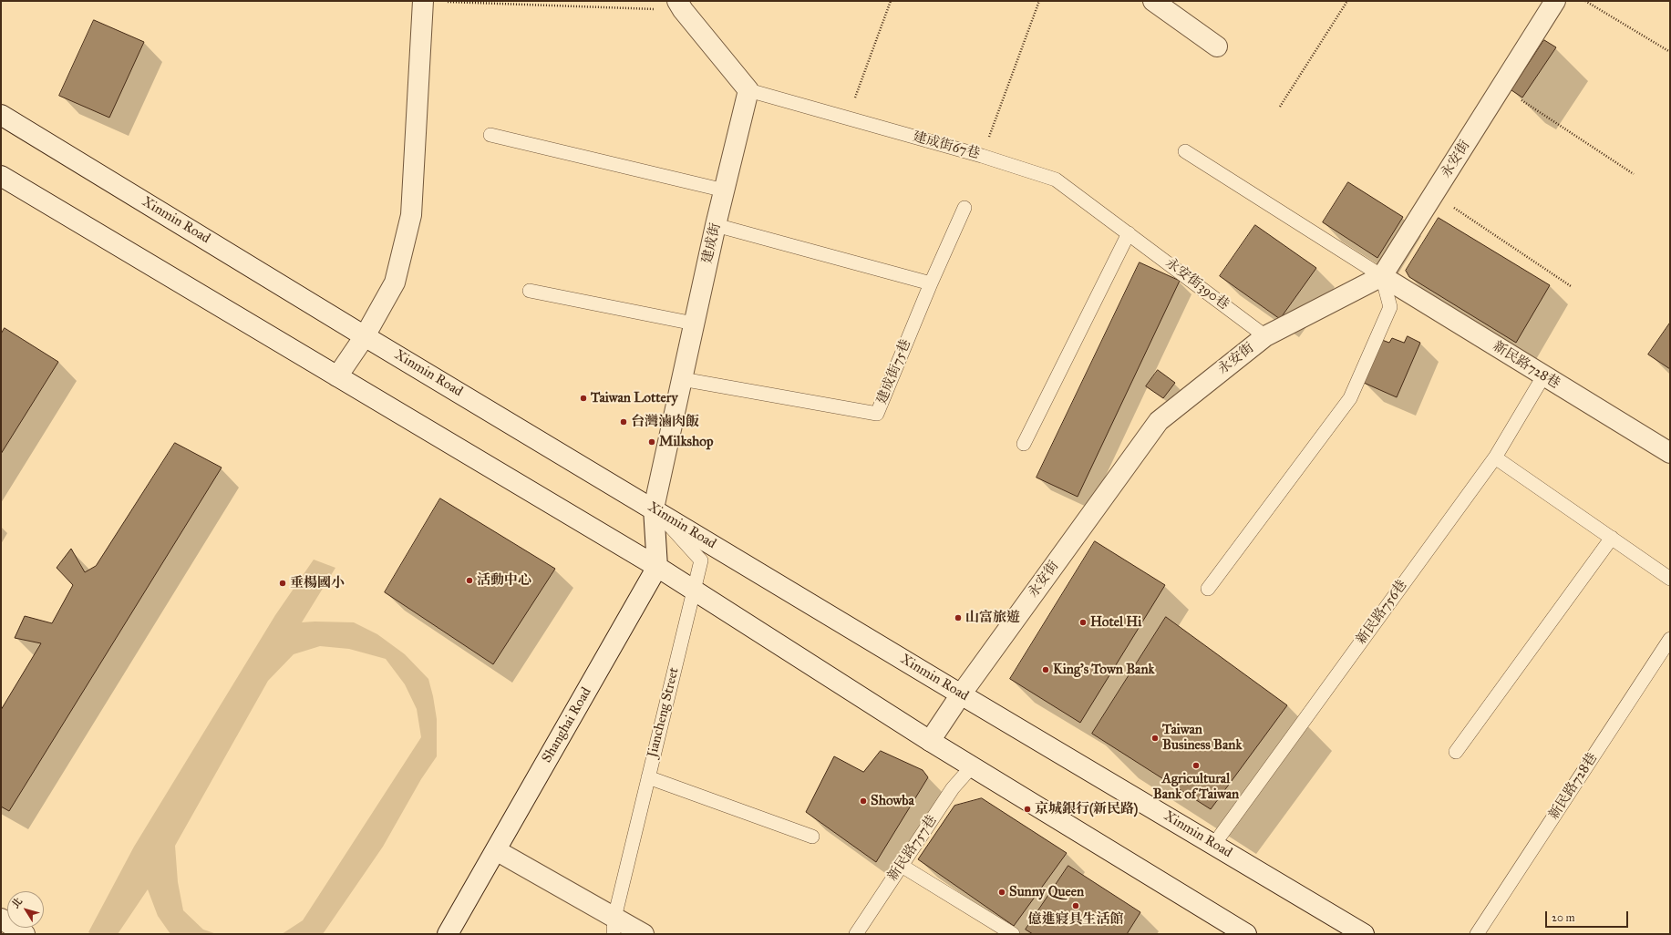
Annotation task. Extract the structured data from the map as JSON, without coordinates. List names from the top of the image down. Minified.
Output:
{"streets":{"street":["永安街","Xinmin Road","建成街","新民路728巷","Shanghai Road"],"lane":["建成街67巷","永安街390巷","建成街75巷","新民路756巷","Jiancheng Street","新民路757巷"]},"crossings":[["建成街67巷","建成街"],["建成街67巷","永安街390巷"],["永安街","Xinmin Road"],["永安街","永安街390巷"],["永安街","新民路728巷"],["Xinmin Road","建成街"],["Xinmin Road","新民路756巷"],["Xinmin Road","Jiancheng Street"],["建成街","建成街75巷"],["建成街","Jiancheng Street"],["新民路728巷","新民路756巷"]],"places":["Taiwan Lottery","台灣滷肉飯","Milkshop","活動中心","垂楊國小","山富旅遊","Hotel Hi","King's Town Bank","Taiwan Business Bank","Agricultural Bank of Taiwan","Showba","京城銀行(新民路)","Sunny Queen","億進寢具生活館"],"scale_bar":"20 m","north":"top left"}
